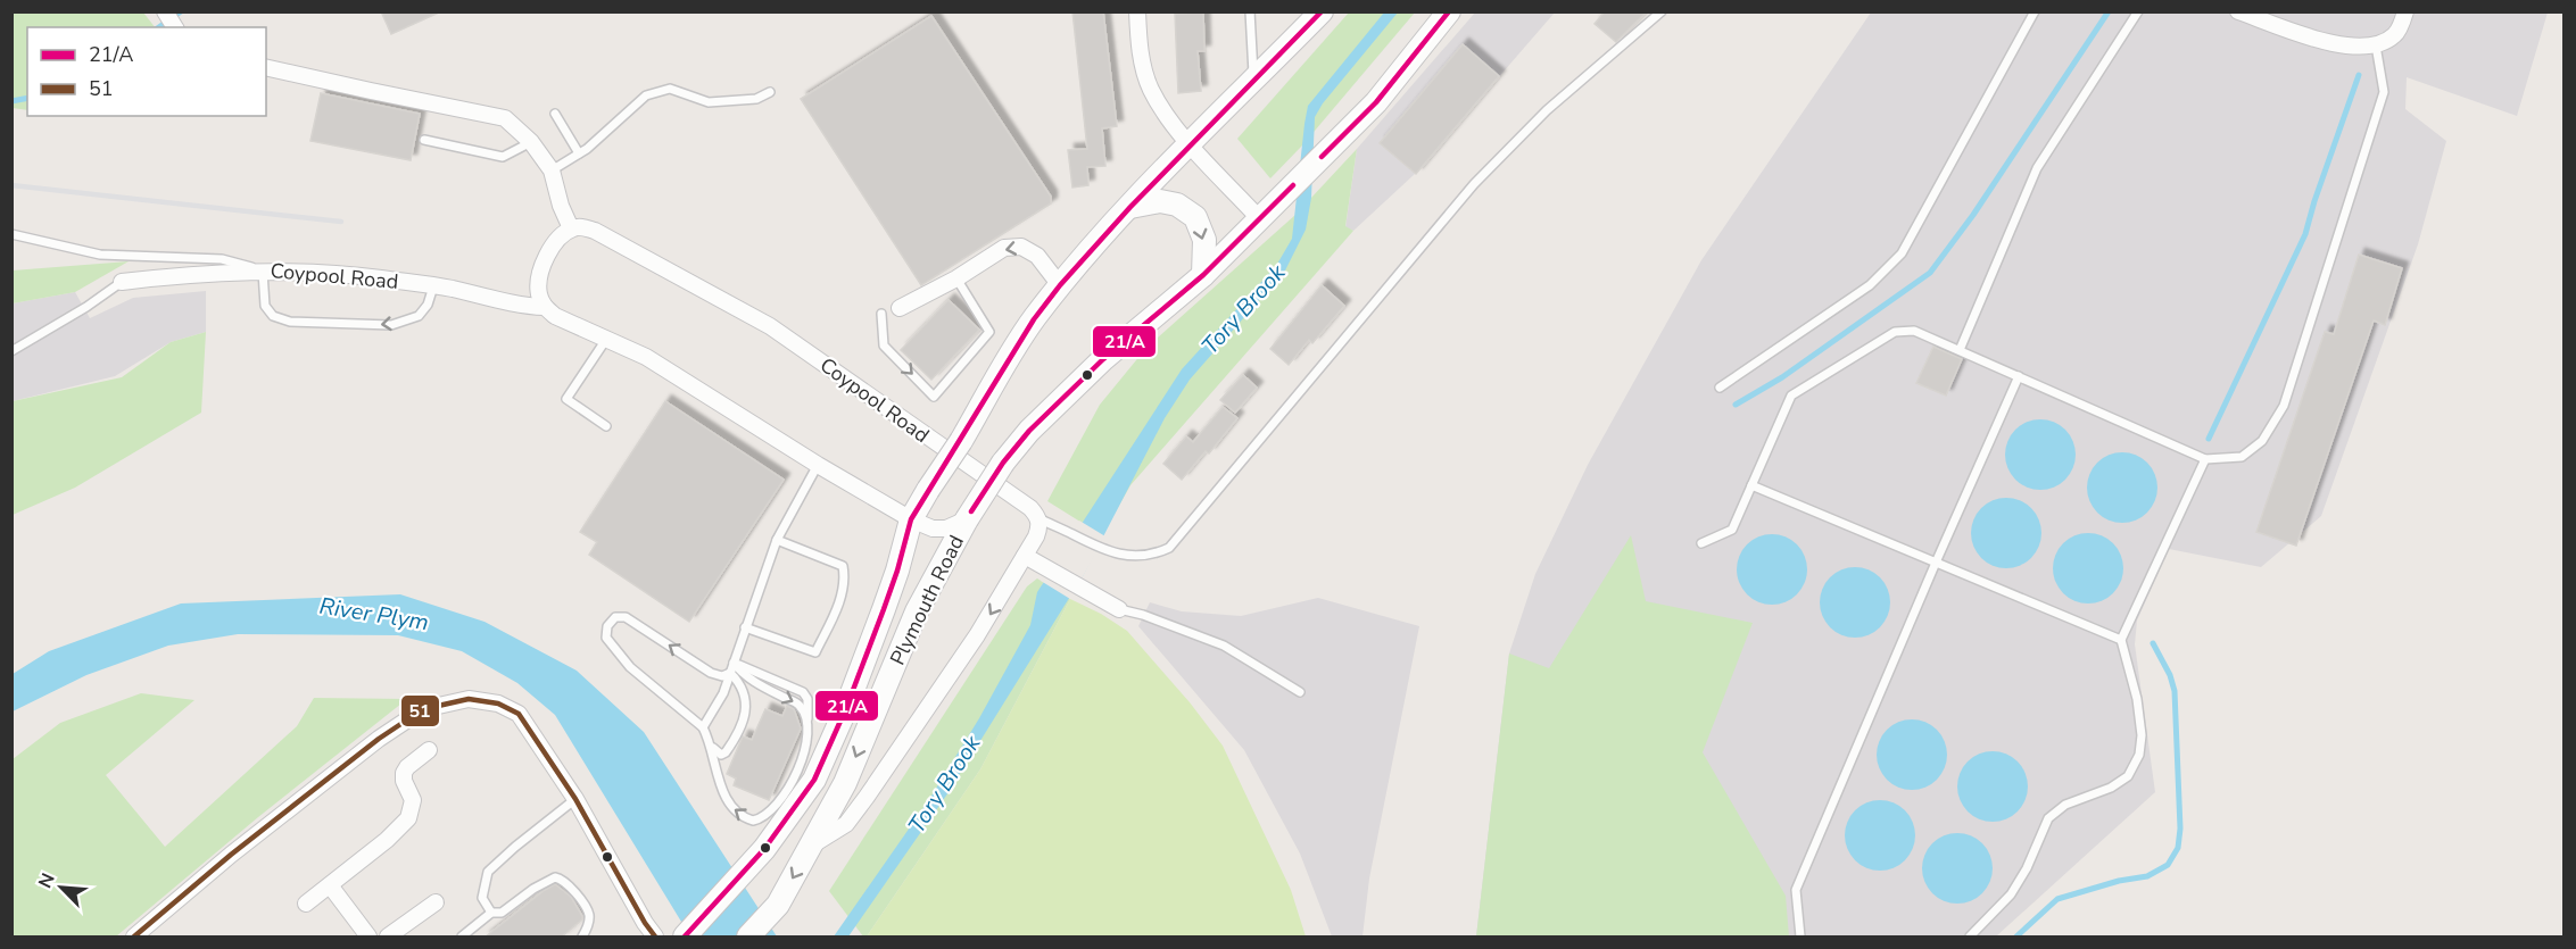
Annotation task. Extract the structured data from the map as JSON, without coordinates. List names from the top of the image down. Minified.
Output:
{"streets":{"main road":["Plymouth Road"],"street":["Coypool Road"]},"crossings":[["Coypool Road","Plymouth Road"]],"water":["Tory Brook","River Plym"],"lines":["transit line 21/A","transit line 51"],"legend":["21/A","51"],"north":"top left"}
